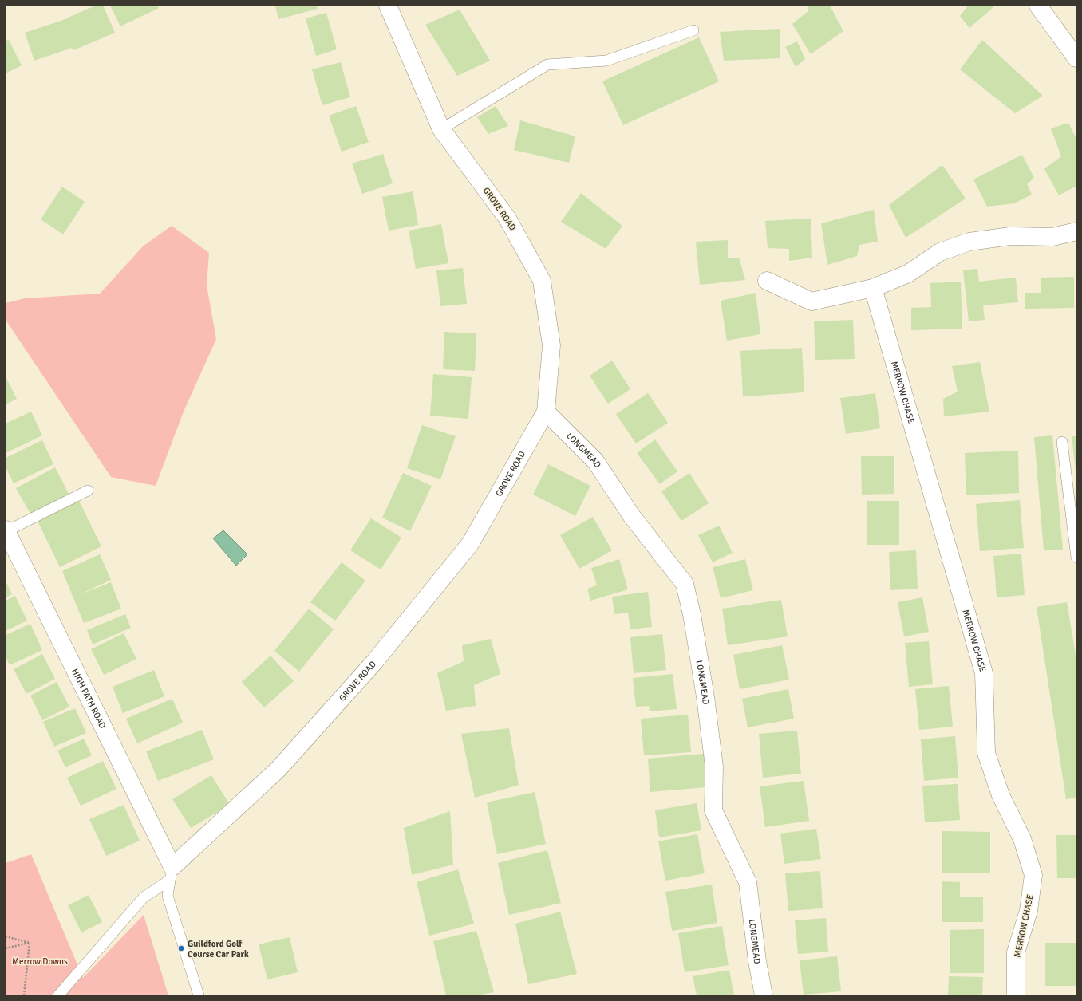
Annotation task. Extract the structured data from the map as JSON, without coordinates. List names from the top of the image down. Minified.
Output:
{"streets":{"street":["GROVE ROAD","MERROW CHASE","LONGMEAD","HIGH PATH ROAD"]},"crossings":[["GROVE ROAD","LONGMEAD"],["GROVE ROAD","HIGH PATH ROAD"]],"parks":["Merrow Downs"],"places":["Guildford Golf Course Car Park"]}
